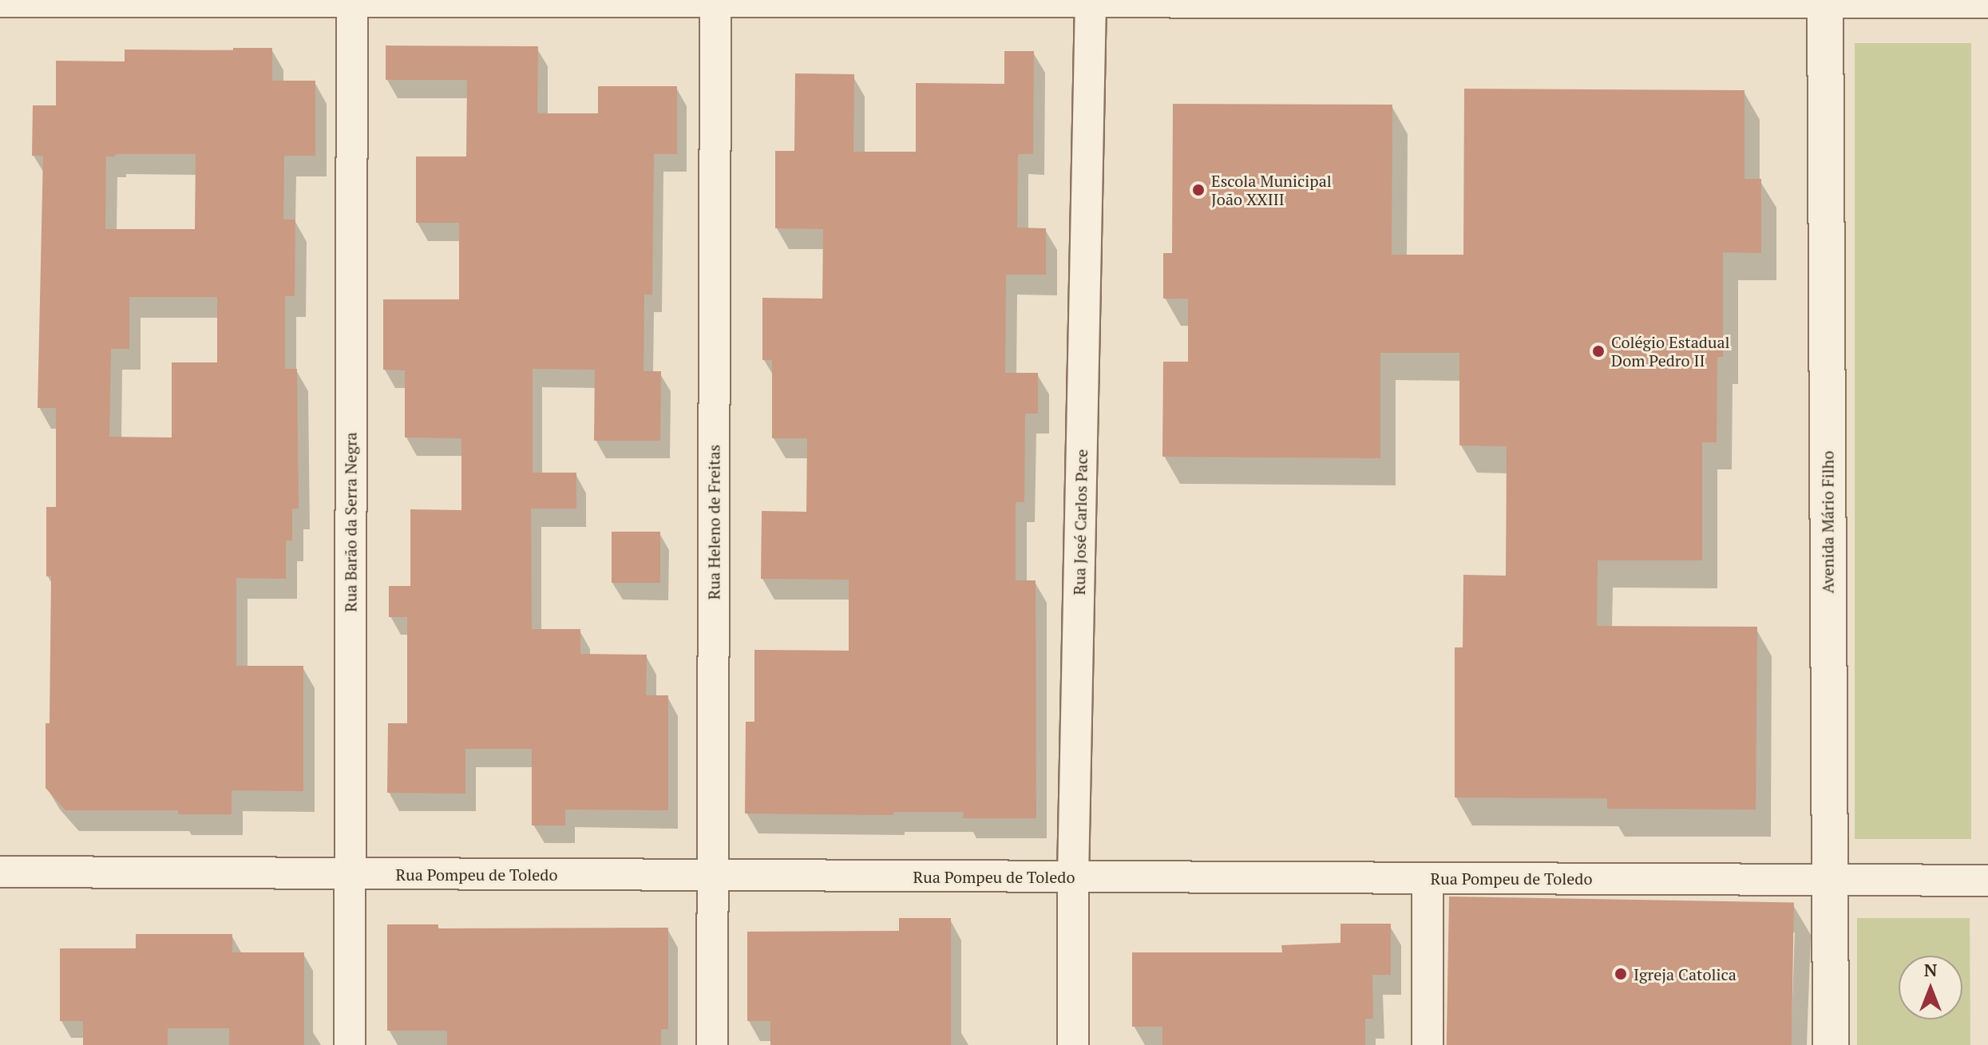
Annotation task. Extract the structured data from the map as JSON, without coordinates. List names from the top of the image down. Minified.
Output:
{"streets":{"main road":["Avenida Mário Filho"],"street":["Rua Barão da Serra Negra","Rua Heleno de Freitas","Rua José Carlos Pace","Rua Pompeu de Toledo"]},"crossings":[["Rua Barão da Serra Negra","Rua Pompeu de Toledo"],["Rua Heleno de Freitas","Rua Pompeu de Toledo"],["Rua José Carlos Pace","Rua Pompeu de Toledo"],["Avenida Mário Filho","Rua Pompeu de Toledo"]],"places":["Escola Municipal João XXIII","Colégio Estadual Dom Pedro II","Igreja Catolica"],"north":"top"}
